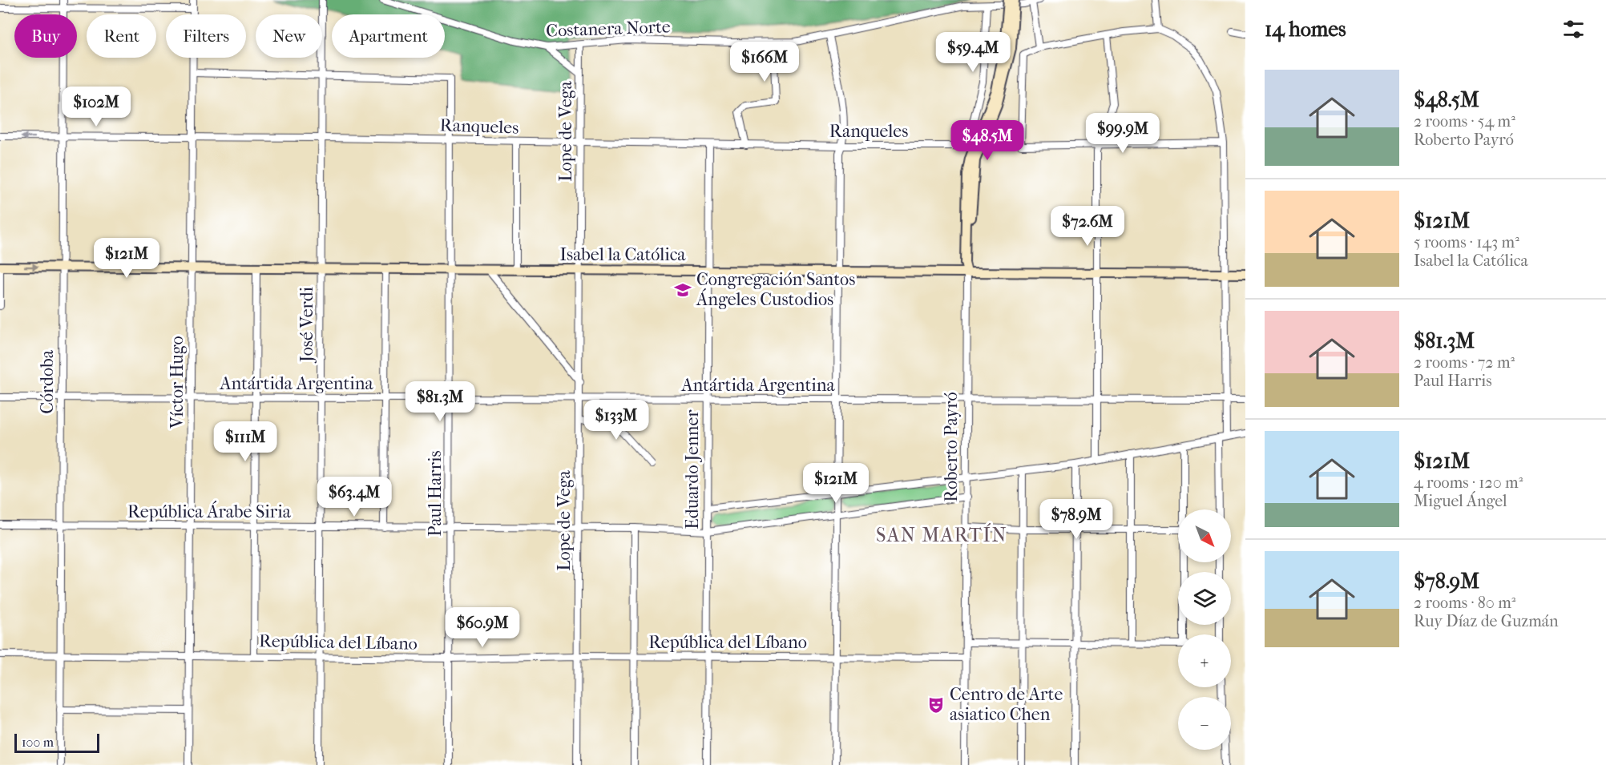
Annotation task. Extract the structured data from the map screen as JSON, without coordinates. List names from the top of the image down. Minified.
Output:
{"streets":{"main road":["Isabel la Católica","Roberto Payró"],"street":["Costanera Norte","Ranqueles","Lope de Vega","José Verdi","Córdoba","Víctor Hugo","Antártida Argentina","Eduardo Jenner","Paul Harris","República Árabe Siria","República del Líbano"]},"crossings":[["Costanera Norte","Ranqueles"],["Costanera Norte","Lope de Vega"],["Ranqueles","Lope de Vega"],["Ranqueles","José Verdi"],["Ranqueles","Córdoba"],["Ranqueles","Víctor Hugo"],["Ranqueles","Eduardo Jenner"],["Ranqueles","Paul Harris"],["Lope de Vega","Isabel la Católica"],["Lope de Vega","Antártida Argentina"],["Lope de Vega","República Árabe Siria"],["Lope de Vega","República del Líbano"],["Isabel la Católica","José Verdi"],["Isabel la Católica","Córdoba"],["Isabel la Católica","Víctor Hugo"],["Isabel la Católica","Roberto Payró"],["Isabel la Católica","Eduardo Jenner"],["Isabel la Católica","Paul Harris"],["José Verdi","Antártida Argentina"],["José Verdi","Paul Harris"],["José Verdi","República Árabe Siria"],["José Verdi","República del Líbano"],["Córdoba","Antártida Argentina"],["Córdoba","República Árabe Siria"],["Córdoba","República del Líbano"],["Víctor Hugo","Antártida Argentina"],["Víctor Hugo","República Árabe Siria"],["Víctor Hugo","República del Líbano"],["Antártida Argentina","Roberto Payró"],["Antártida Argentina","Eduardo Jenner"],["Antártida Argentina","Paul Harris"],["Roberto Payró","República Árabe Siria"],["Roberto Payró","República del Líbano"],["Eduardo Jenner","República Árabe Siria"],["Eduardo Jenner","República del Líbano"],["Paul Harris","República Árabe Siria"],["Paul Harris","República del Líbano"]],"districts":["SAN MARTÍN"],"places":{"school or university":["Congregación Santos Ángeles Custodios"],"theatre":["Centro de Arte asiatico Chen"]},"scale_bar":"100 m","north":"bottom right","page":{"heading":"14 homes","chip":["Buy","Rent","Filters","New","Apartment"],"price":["$59.4M","$166M","$102M","$99.9M","$48.5M","$72.6M","$121M","$81.3M","$133M","$111M","$121M","$63.4M","$78.9M","$60.9M"],"list":[{"name":"$48.5M","note":"2 rooms · 54 m² · Roberto Payró"},{"name":"$121M","note":"5 rooms · 143 m² · Isabel la Católica"},{"name":"$81.3M","note":"2 rooms · 72 m² · Paul Harris"},{"name":"$121M","note":"4 rooms · 120 m² · Miguel Ángel"},{"name":"$78.9M","note":"2 rooms · 80 m² · Ruy Díaz de Guzmán"}],"map_buttons":["+","−"],"scale":"100 m"}}
